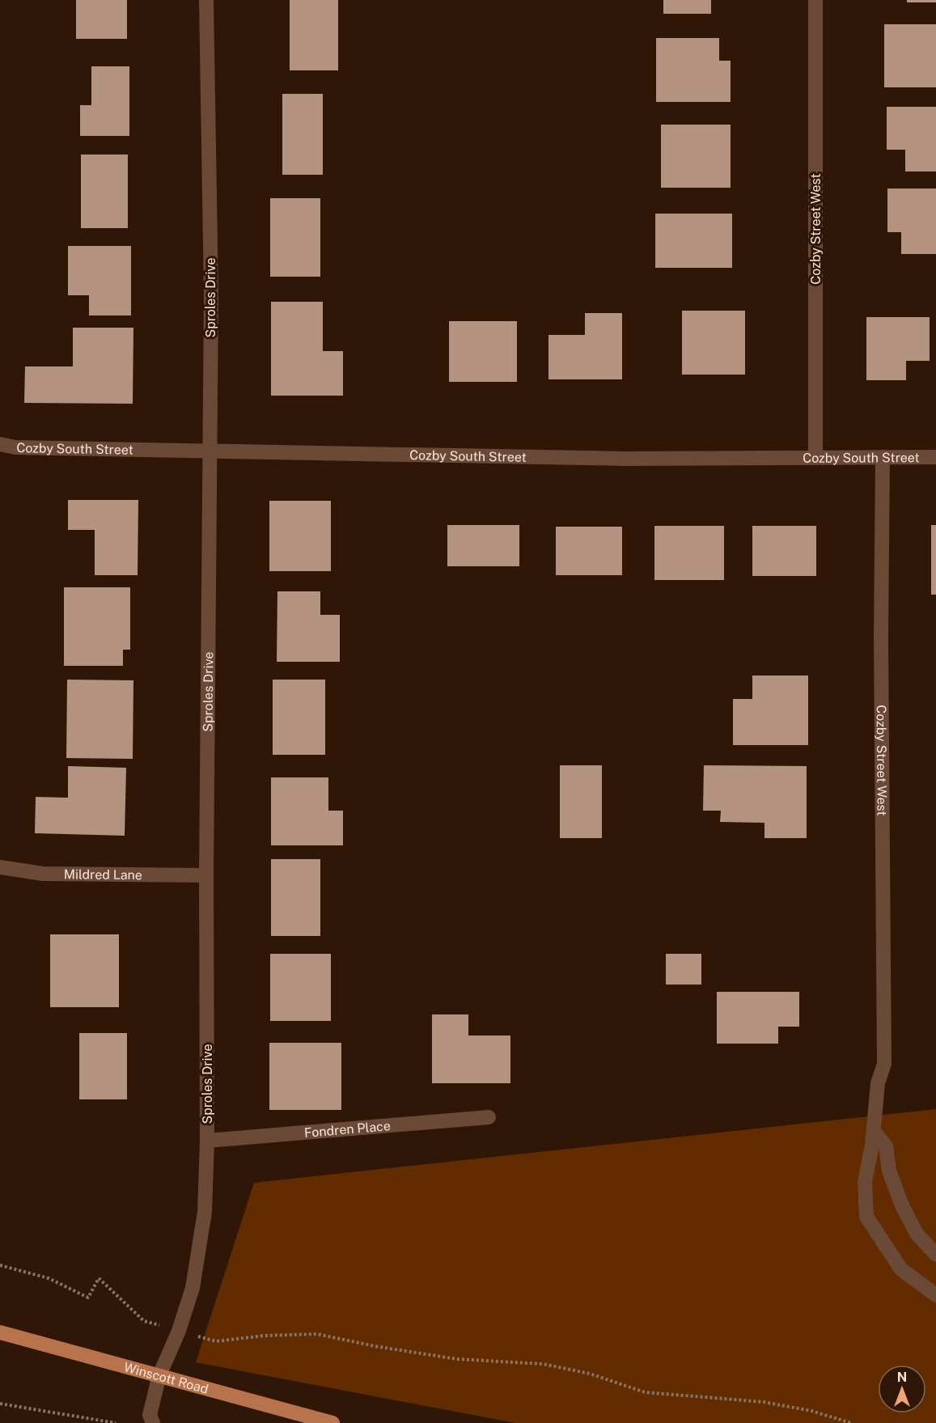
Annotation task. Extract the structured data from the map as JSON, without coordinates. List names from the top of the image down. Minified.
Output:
{"streets":{"main road":["Winscott Road"],"street":["Cozby Street West","Sproles Drive","Cozby South Street","Mildred Lane","Fondren Place"]},"crossings":[["Cozby Street West","Cozby South Street"],["Sproles Drive","Cozby South Street"],["Sproles Drive","Mildred Lane"],["Sproles Drive","Fondren Place"],["Sproles Drive","Winscott Road"]],"north":"top"}
